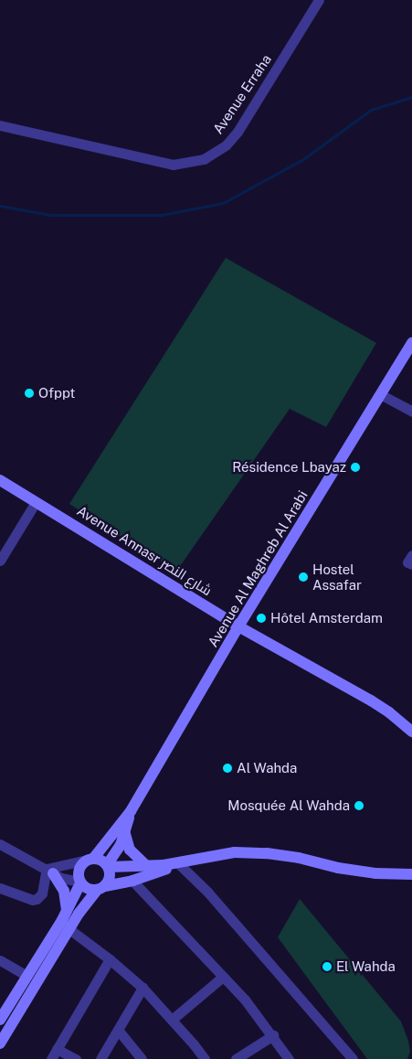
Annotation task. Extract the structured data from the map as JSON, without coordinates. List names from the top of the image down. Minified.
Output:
{"streets":{"main road":["Avenue Annasr شارع النصر","Avenue Al Maghreb Al Arabi"],"street":["Avenue Erraha"]},"crossings":[["Avenue Annasr شارع النصر","Avenue Al Maghreb Al Arabi"]],"places":["Ofppt","Résidence Lbayaz","Hostel Assafar","Hôtel Amsterdam","Al Wahda","Mosquée Al Wahda","El Wahda"]}
